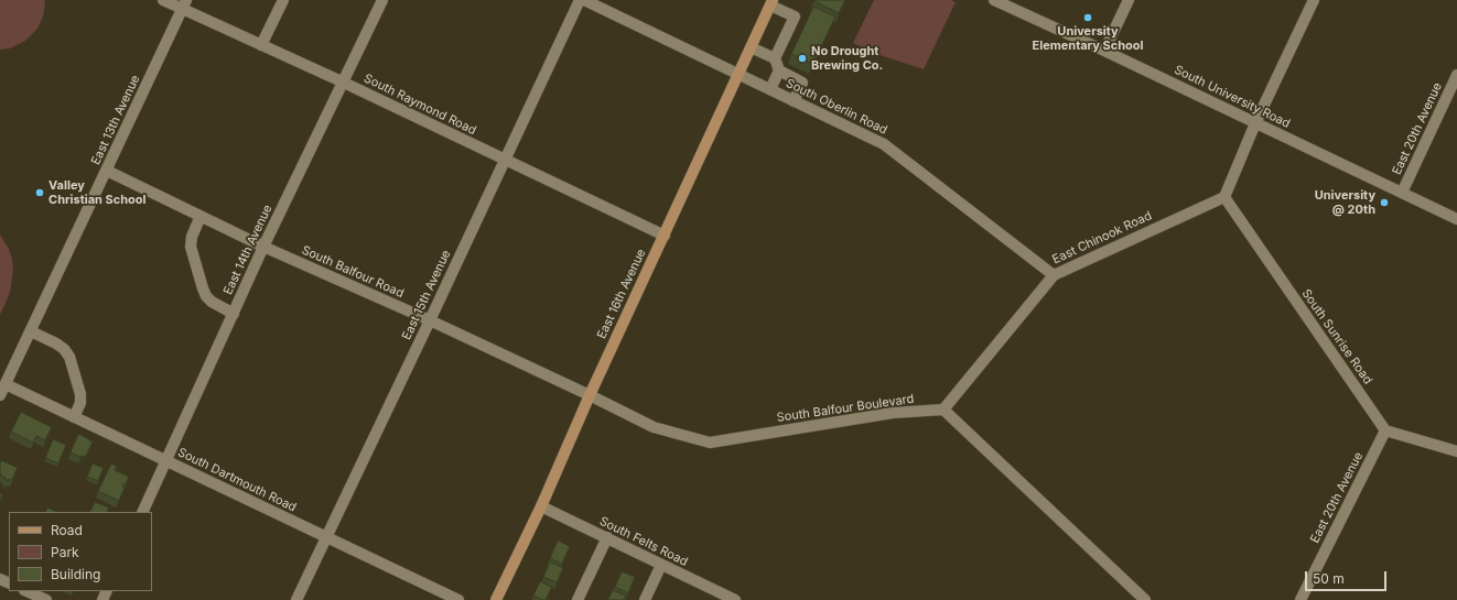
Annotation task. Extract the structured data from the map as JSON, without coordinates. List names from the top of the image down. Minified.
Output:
{"streets":{"main road":["East 16th Avenue"],"street":["South University Road","South Raymond Road","South Oberlin Road","East 13th Avenue","East 20th Avenue","East Chinook Road","East 14th Avenue","South Balfour Road","East 15th Avenue","South Sunrise Road","South Balfour Boulevard","South Dartmouth Road","South Felts Road"]},"crossings":[["South University Road","East 20th Avenue"],["South Raymond Road","East 13th Avenue"],["South Raymond Road","East 14th Avenue"],["South Raymond Road","East 16th Avenue"],["South Raymond Road","East 15th Avenue"],["South Oberlin Road","East Chinook Road"],["South Oberlin Road","East 16th Avenue"],["East 13th Avenue","South Balfour Road"],["East 13th Avenue","South Dartmouth Road"],["East 20th Avenue","South Sunrise Road"],["East Chinook Road","South Sunrise Road"],["East Chinook Road","South Balfour Boulevard"],["East 14th Avenue","South Balfour Road"],["East 14th Avenue","South Dartmouth Road"],["South Balfour Road","East 16th Avenue"],["South Balfour Road","East 15th Avenue"],["South Balfour Road","South Balfour Boulevard"],["East 16th Avenue","South Balfour Boulevard"],["East 16th Avenue","South Felts Road"],["East 15th Avenue","South Dartmouth Road"]],"places":["University Elementary School","No Drought Brewing Co.","Valley Christian School","University @ 20th"],"legend":["Road","Park","Building"],"scale_bar":"50 m"}
